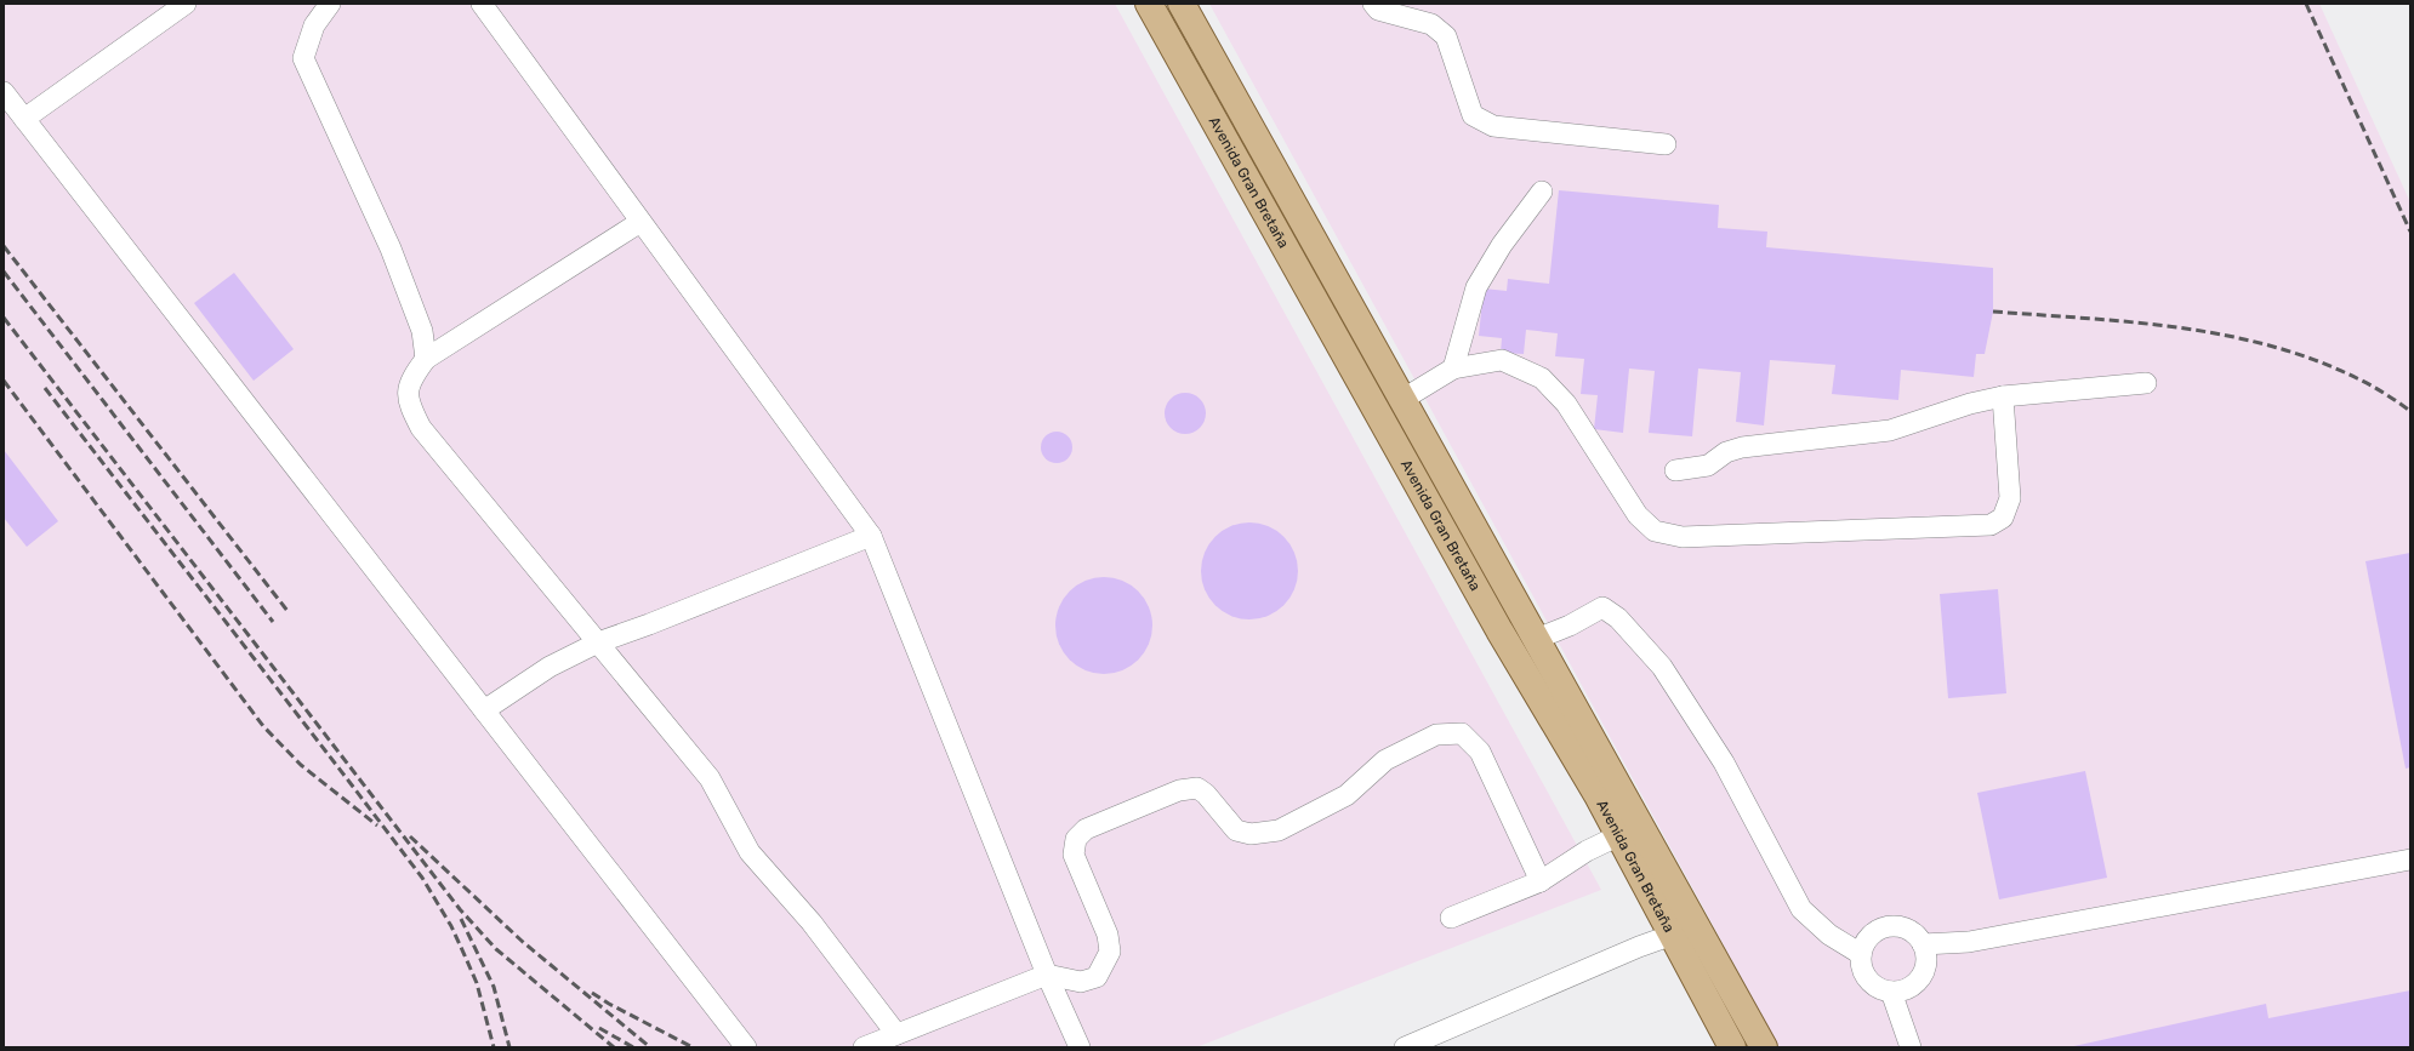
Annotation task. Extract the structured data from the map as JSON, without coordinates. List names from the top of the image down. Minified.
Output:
{"streets":{"main road":["Avenida Gran Bretaña"]}}
